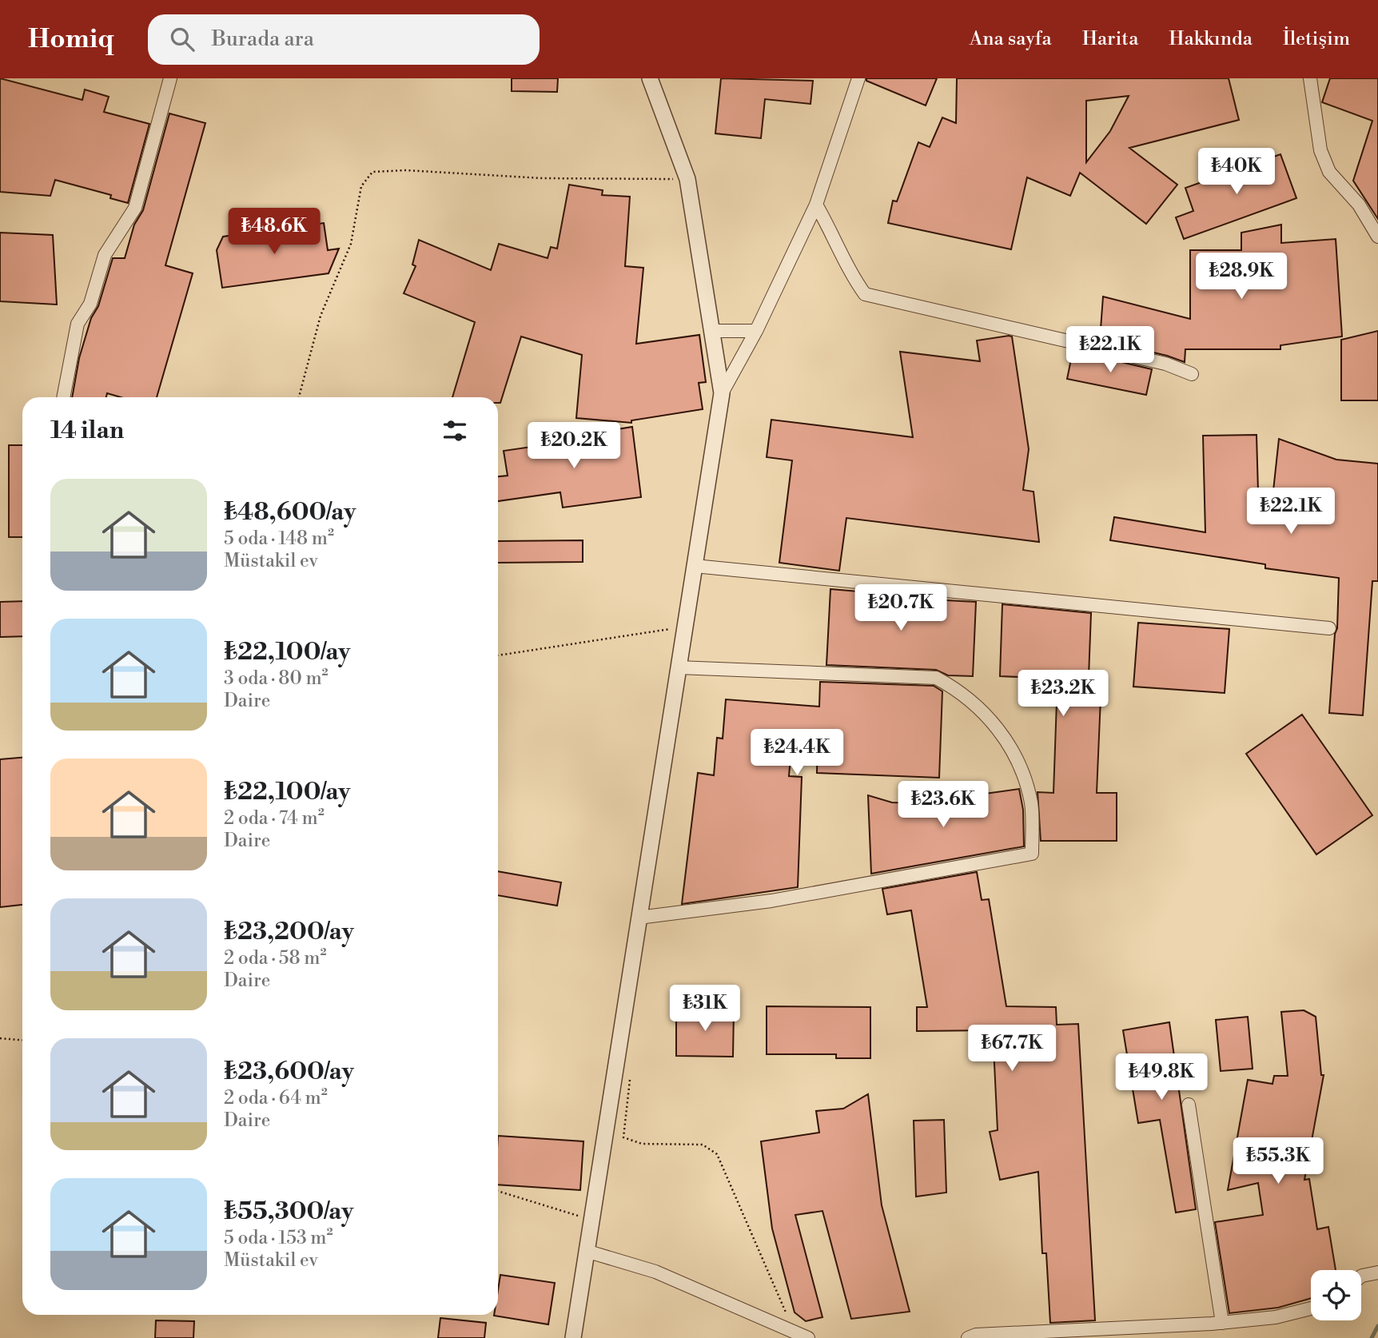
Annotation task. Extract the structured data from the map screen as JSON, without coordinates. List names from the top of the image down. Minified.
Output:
{"page":{"header":"Homiq","search":"Burada ara","nav":["Ana sayfa","Harita","Hakkında","İletişim"],"price":["₺40K","₺48.6K","₺28.9K","₺22.1K","₺20.2K","₺22.1K","₺20.7K","₺23.2K","₺24.4K","₺23.6K","₺31K","₺67.7K","₺49.8K","₺55.3K"],"heading":"14 ilan","list":[{"name":"₺48,600/ay","note":"5 oda · 148 m² · Müstakil ev"},{"name":"₺22,100/ay","note":"3 oda · 80 m² · Daire"},{"name":"₺22,100/ay","note":"2 oda · 74 m² · Daire"},{"name":"₺23,200/ay","note":"2 oda · 58 m² · Daire"},{"name":"₺23,600/ay","note":"2 oda · 64 m² · Daire"},{"name":"₺55,300/ay","note":"5 oda · 153 m² · Müstakil ev"}]}}
